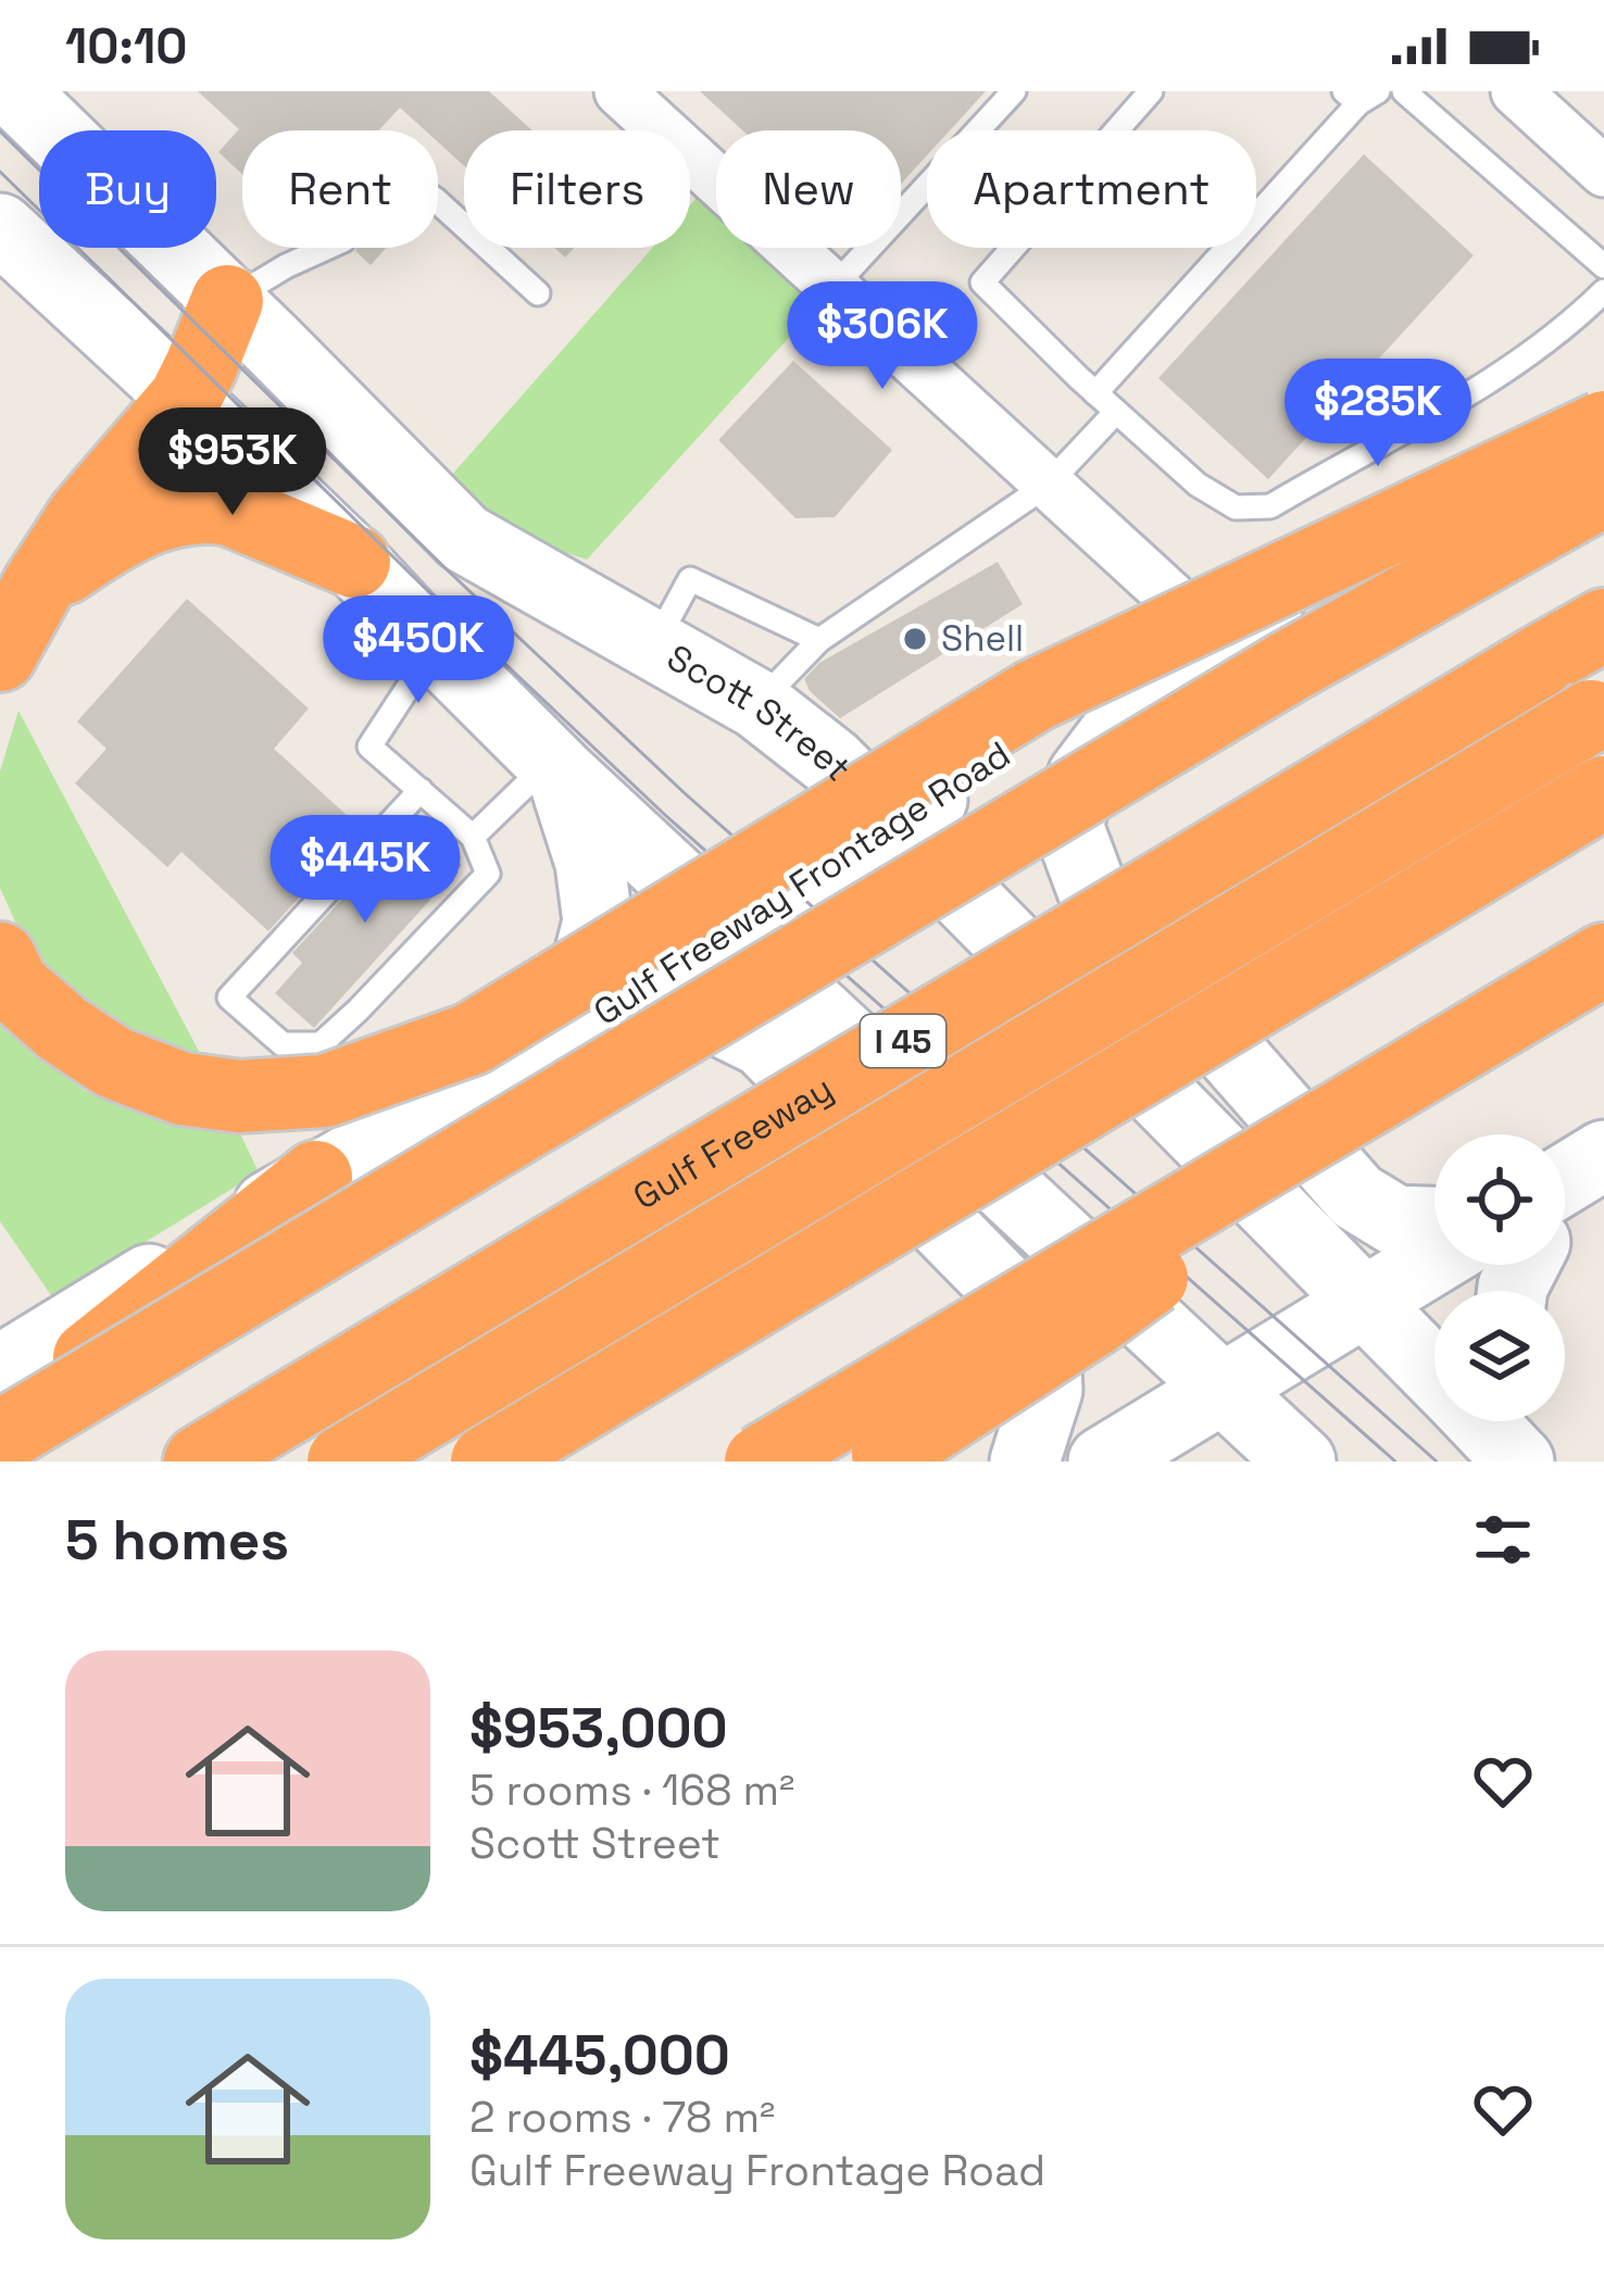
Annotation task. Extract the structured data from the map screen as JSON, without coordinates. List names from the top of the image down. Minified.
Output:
{"streets":{"highway":["I 45","Gulf Freeway"],"main road":["Scott Street","Gulf Freeway Frontage Road"]},"crossings":[["Scott Street","Gulf Freeway Frontage Road"]],"places":["Shell"],"page":{"status":"10:10","chip":["Buy","Rent","Filters","New","Apartment"],"price":["$306K","$285K","$953K","$450K","$445K"],"heading":"5 homes","list":[{"name":"$953,000","note":"5 rooms · 168 m² · Scott Street"},{"name":"$445,000","note":"2 rooms · 78 m² · Gulf Freeway Frontage Road"}]}}
